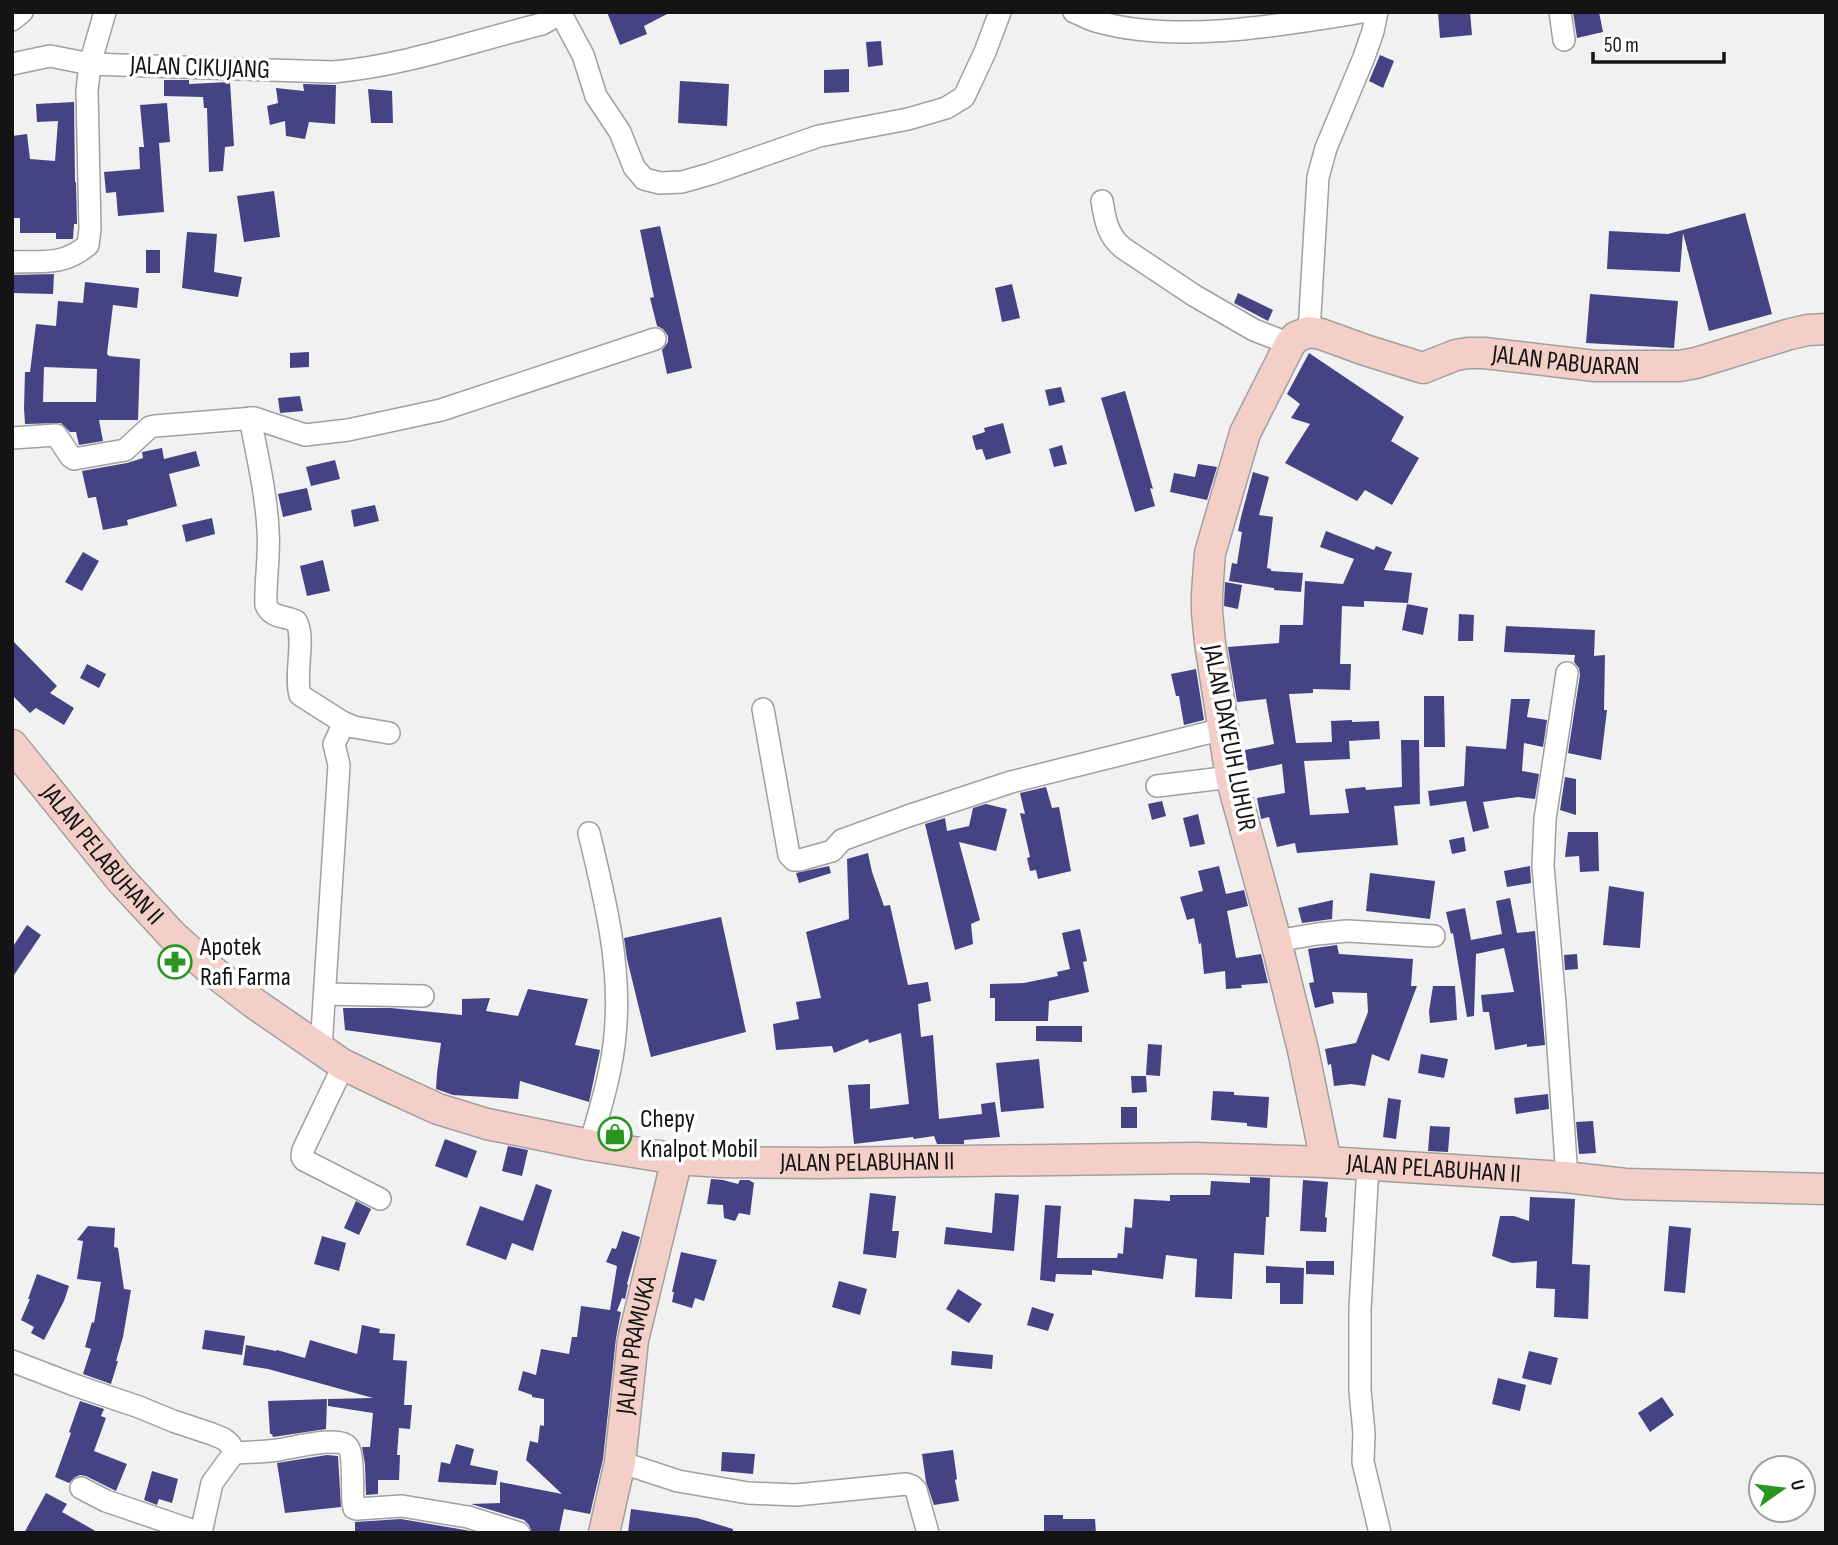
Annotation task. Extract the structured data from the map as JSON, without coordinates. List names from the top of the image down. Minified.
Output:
{"streets":{"main road":["JALAN PABUARAN","JALAN DAYEUH LUHUR","JALAN PELABUHAN II","JALAN PRAMUKA"],"street":["JALAN CIKUJANG"]},"crossings":[["JALAN PABUARAN","JALAN DAYEUH LUHUR"],["JALAN DAYEUH LUHUR","JALAN PELABUHAN II"],["JALAN PELABUHAN II","JALAN PRAMUKA"]],"places":{"pharmacy":["Apotek Rafi Farma"],"shop":["Chepy Knalpot Mobil"]},"scale_bar":"50 m","north":"right"}
